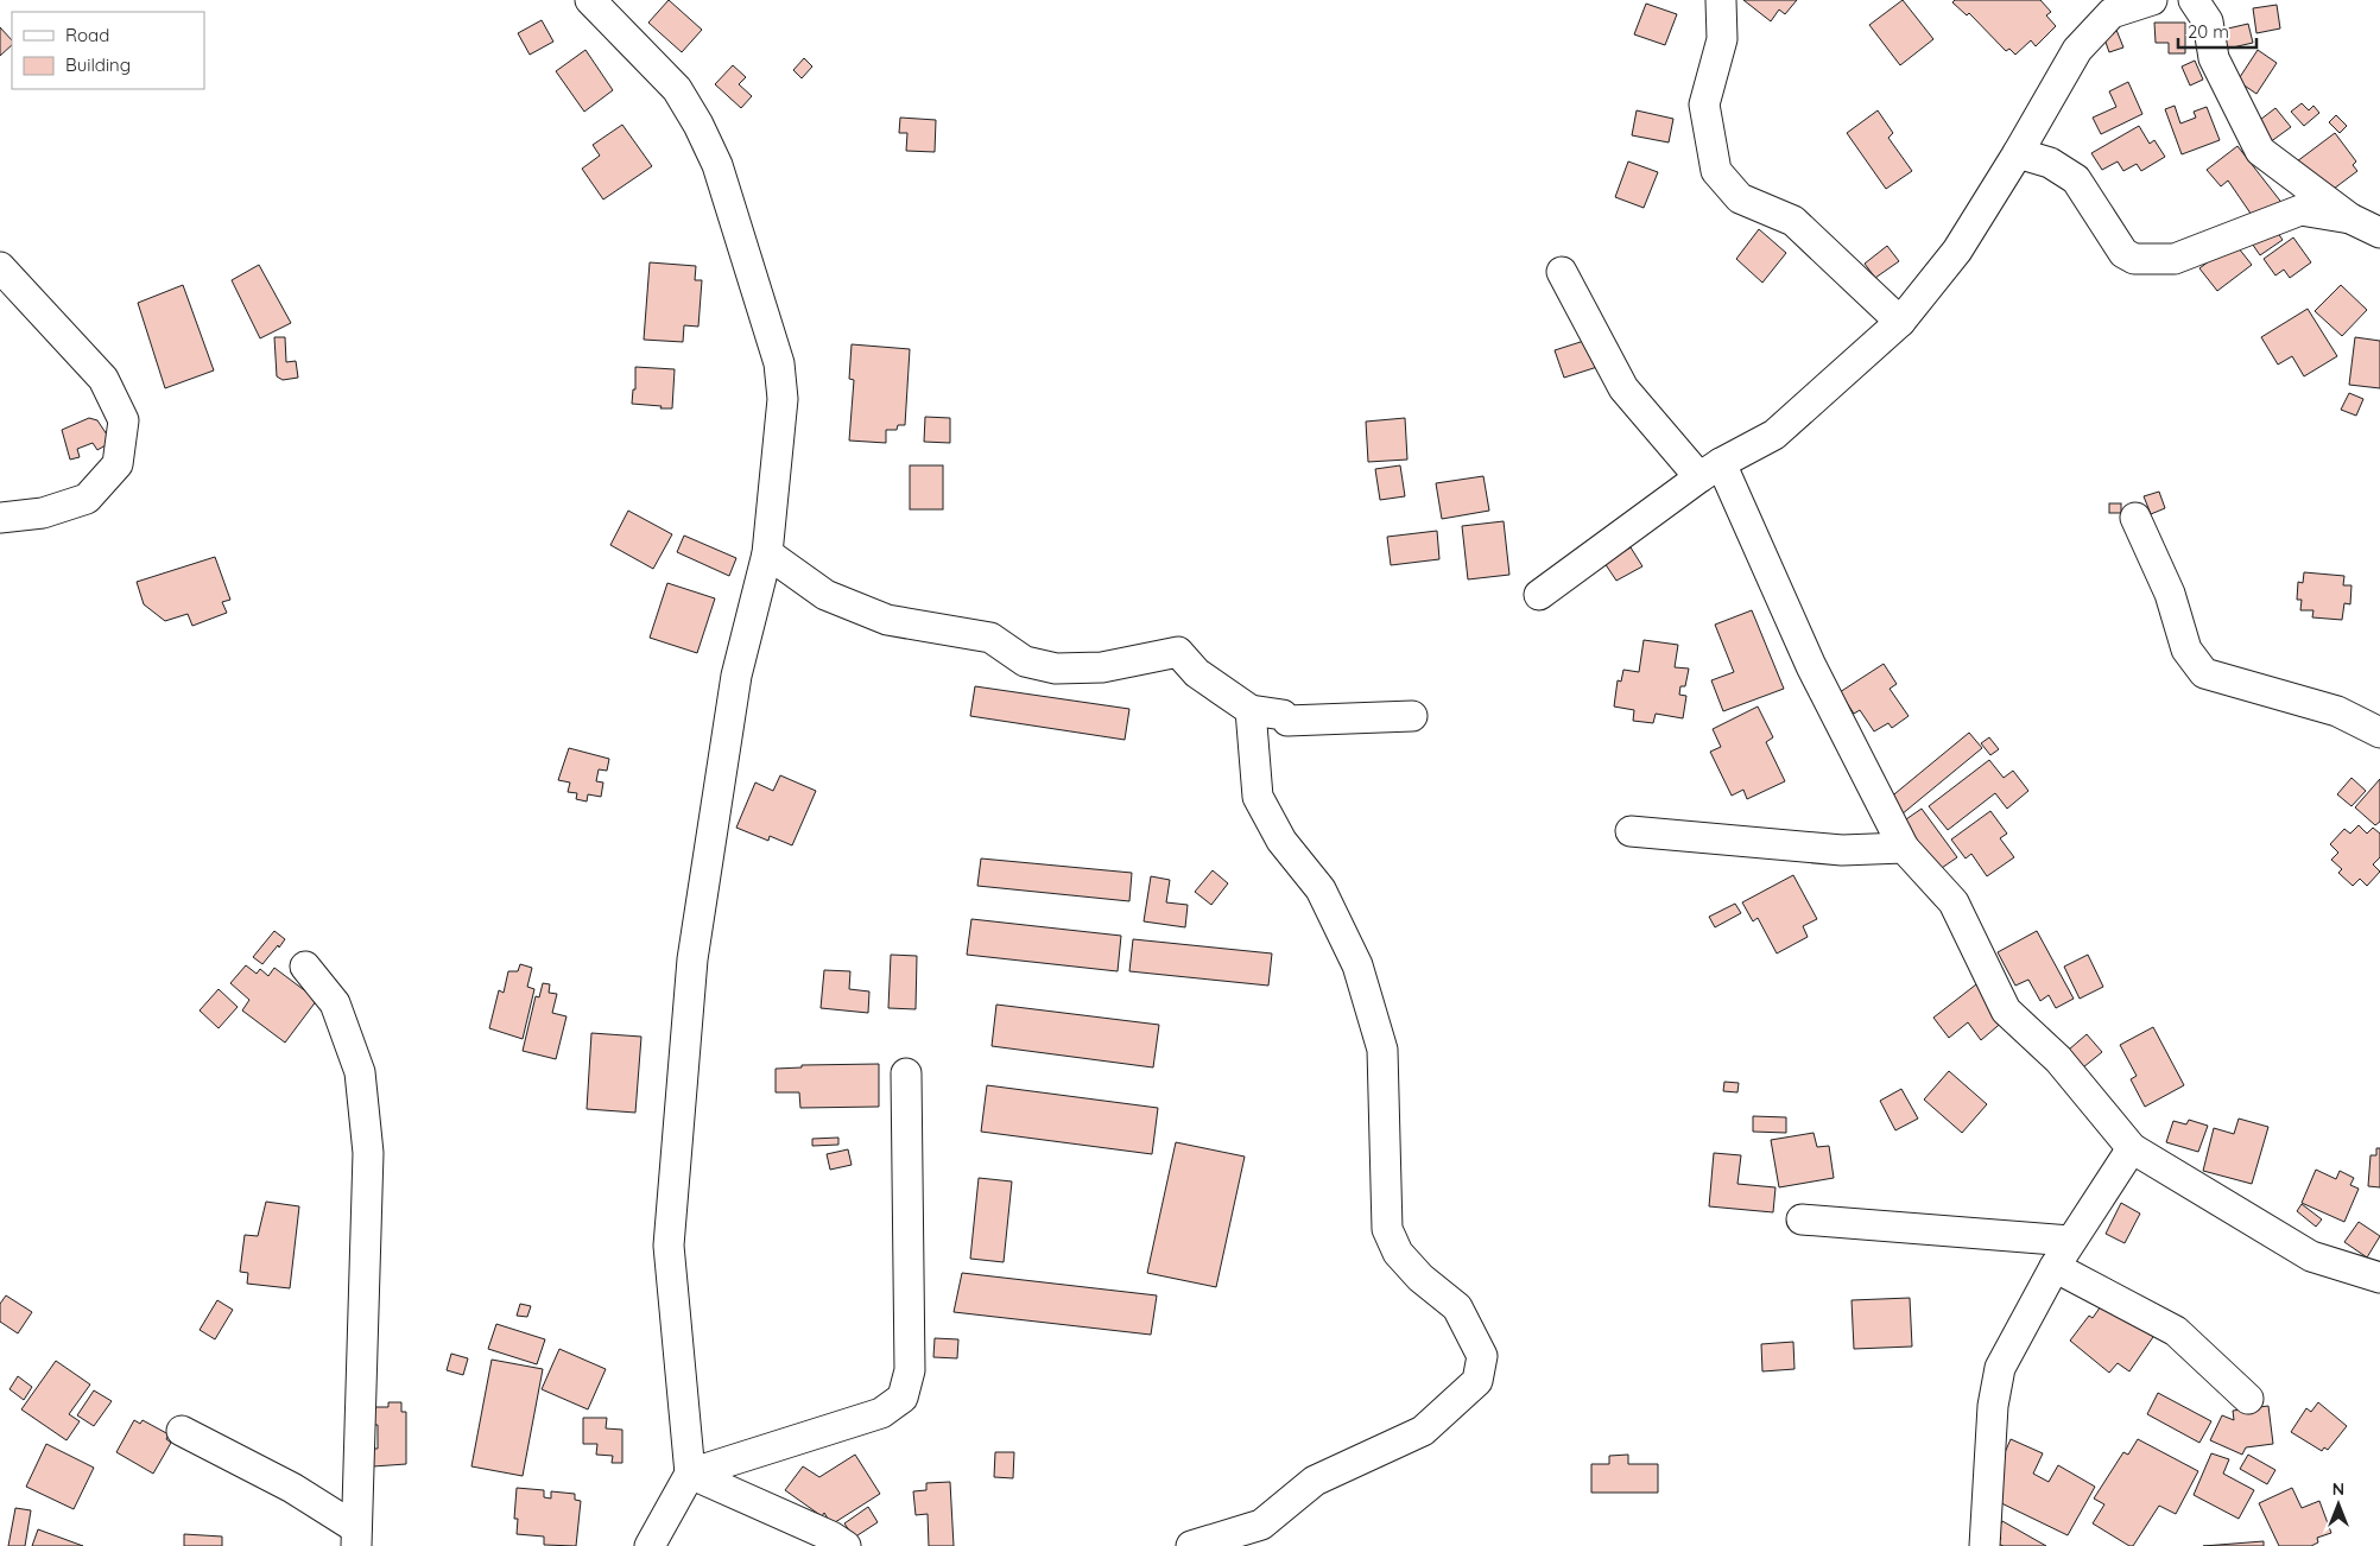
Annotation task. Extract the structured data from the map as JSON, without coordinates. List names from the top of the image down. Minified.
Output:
{"legend":["Road","Building"],"scale_bar":"20 m","north":"top"}
